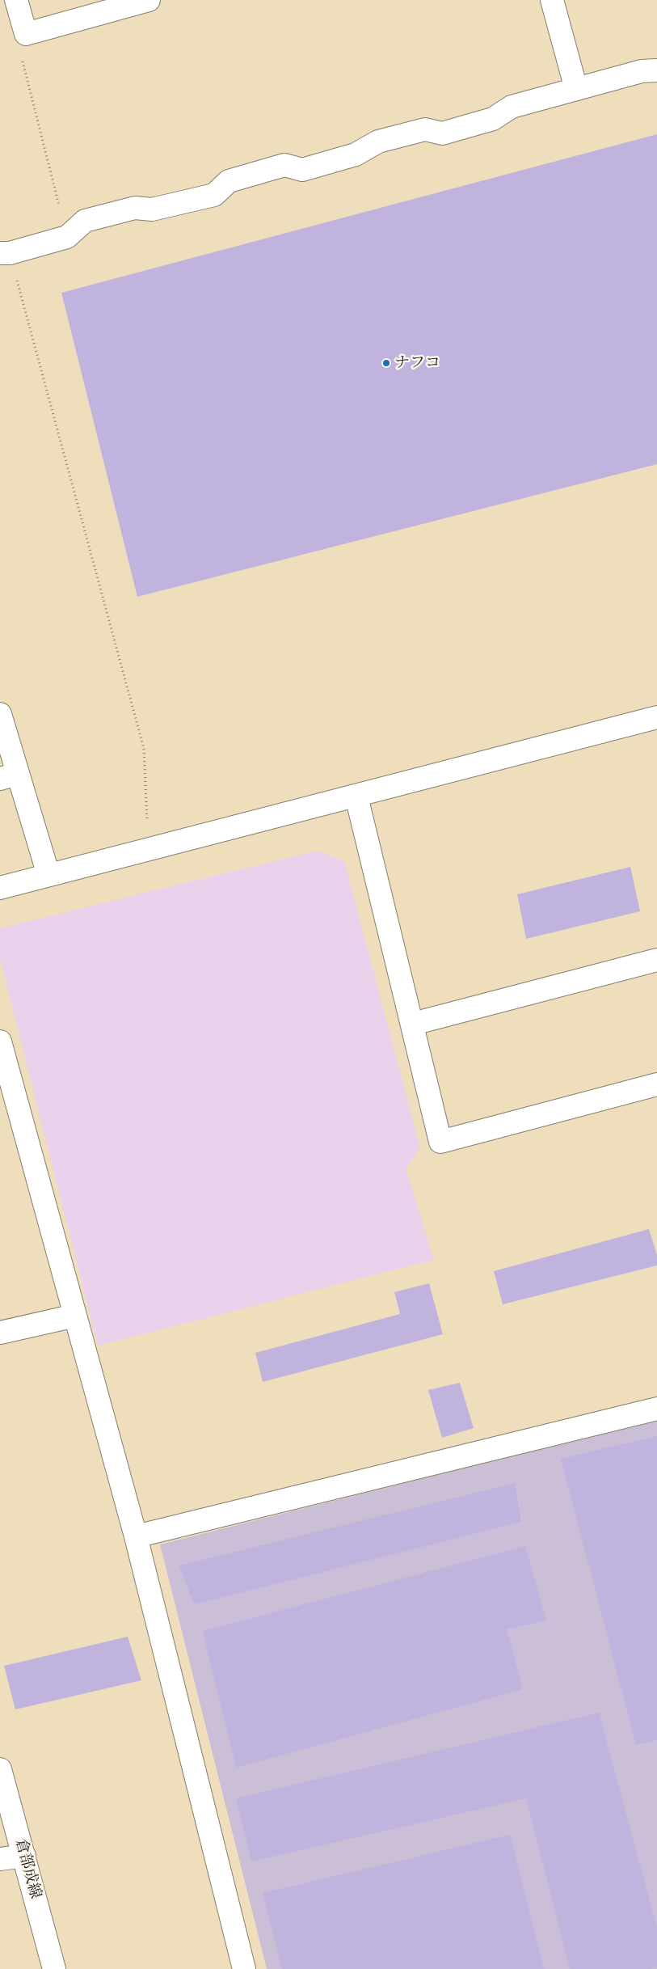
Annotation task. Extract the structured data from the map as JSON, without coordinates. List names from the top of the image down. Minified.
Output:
{"streets":{"street":["倉部成線"]},"places":["ナフコ"]}
